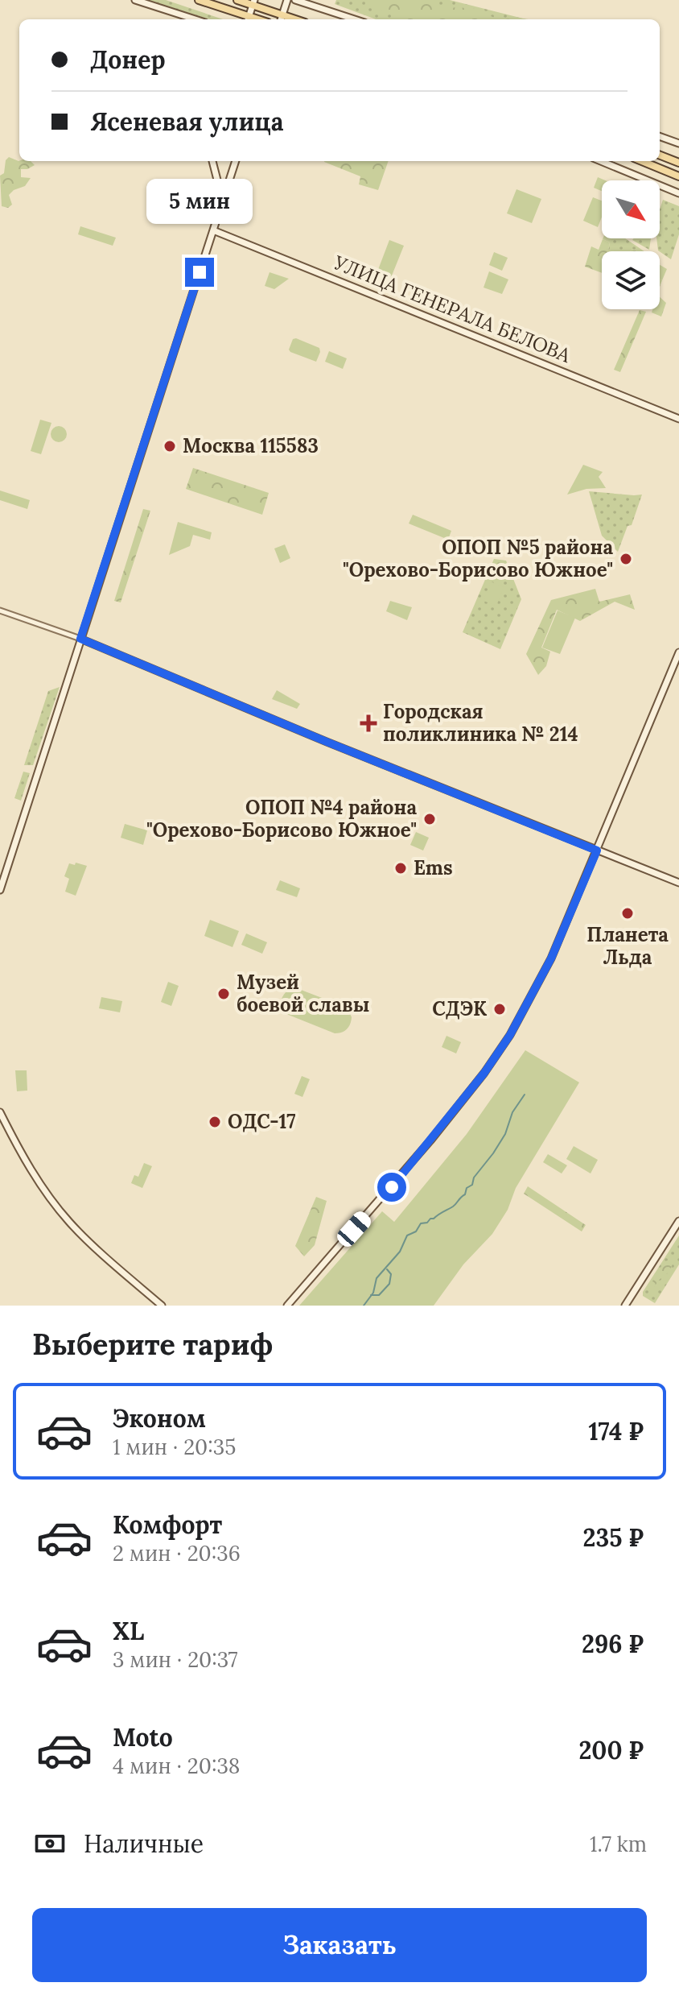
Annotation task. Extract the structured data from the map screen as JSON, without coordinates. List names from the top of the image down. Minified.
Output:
{"streets":{"street":["УЛИЦА ГЕНЕРАЛА БЕЛОВА"]},"places":{"other":["Москва 115583","ОПОП №5 района \"Орехово-Борисово Южное\"","ОПОП №4 района \"Орехово-Борисово Южное\"","Ems","Планета Льда","Музей боевой славы","СДЭК","ОДС-17"],"health":["Городская поликлиника № 214"]},"north":"bottom right","page":{"banner":["Донер","Ясеневая улица"],"bubble":"5 мин","heading":"Выберите тариф","list":[{"name":"Эконом","note":"1 мин · 20:35","value":"174 ₽"},{"name":"Комфорт","note":"2 мин · 20:36","value":"235 ₽"},{"name":"XL","note":"3 мин · 20:37","value":"296 ₽"},{"name":"Moto","note":"4 мин · 20:38","value":"200 ₽"}],"pay":["Наличные","1.7 km"],"buttons":"Заказать"}}
